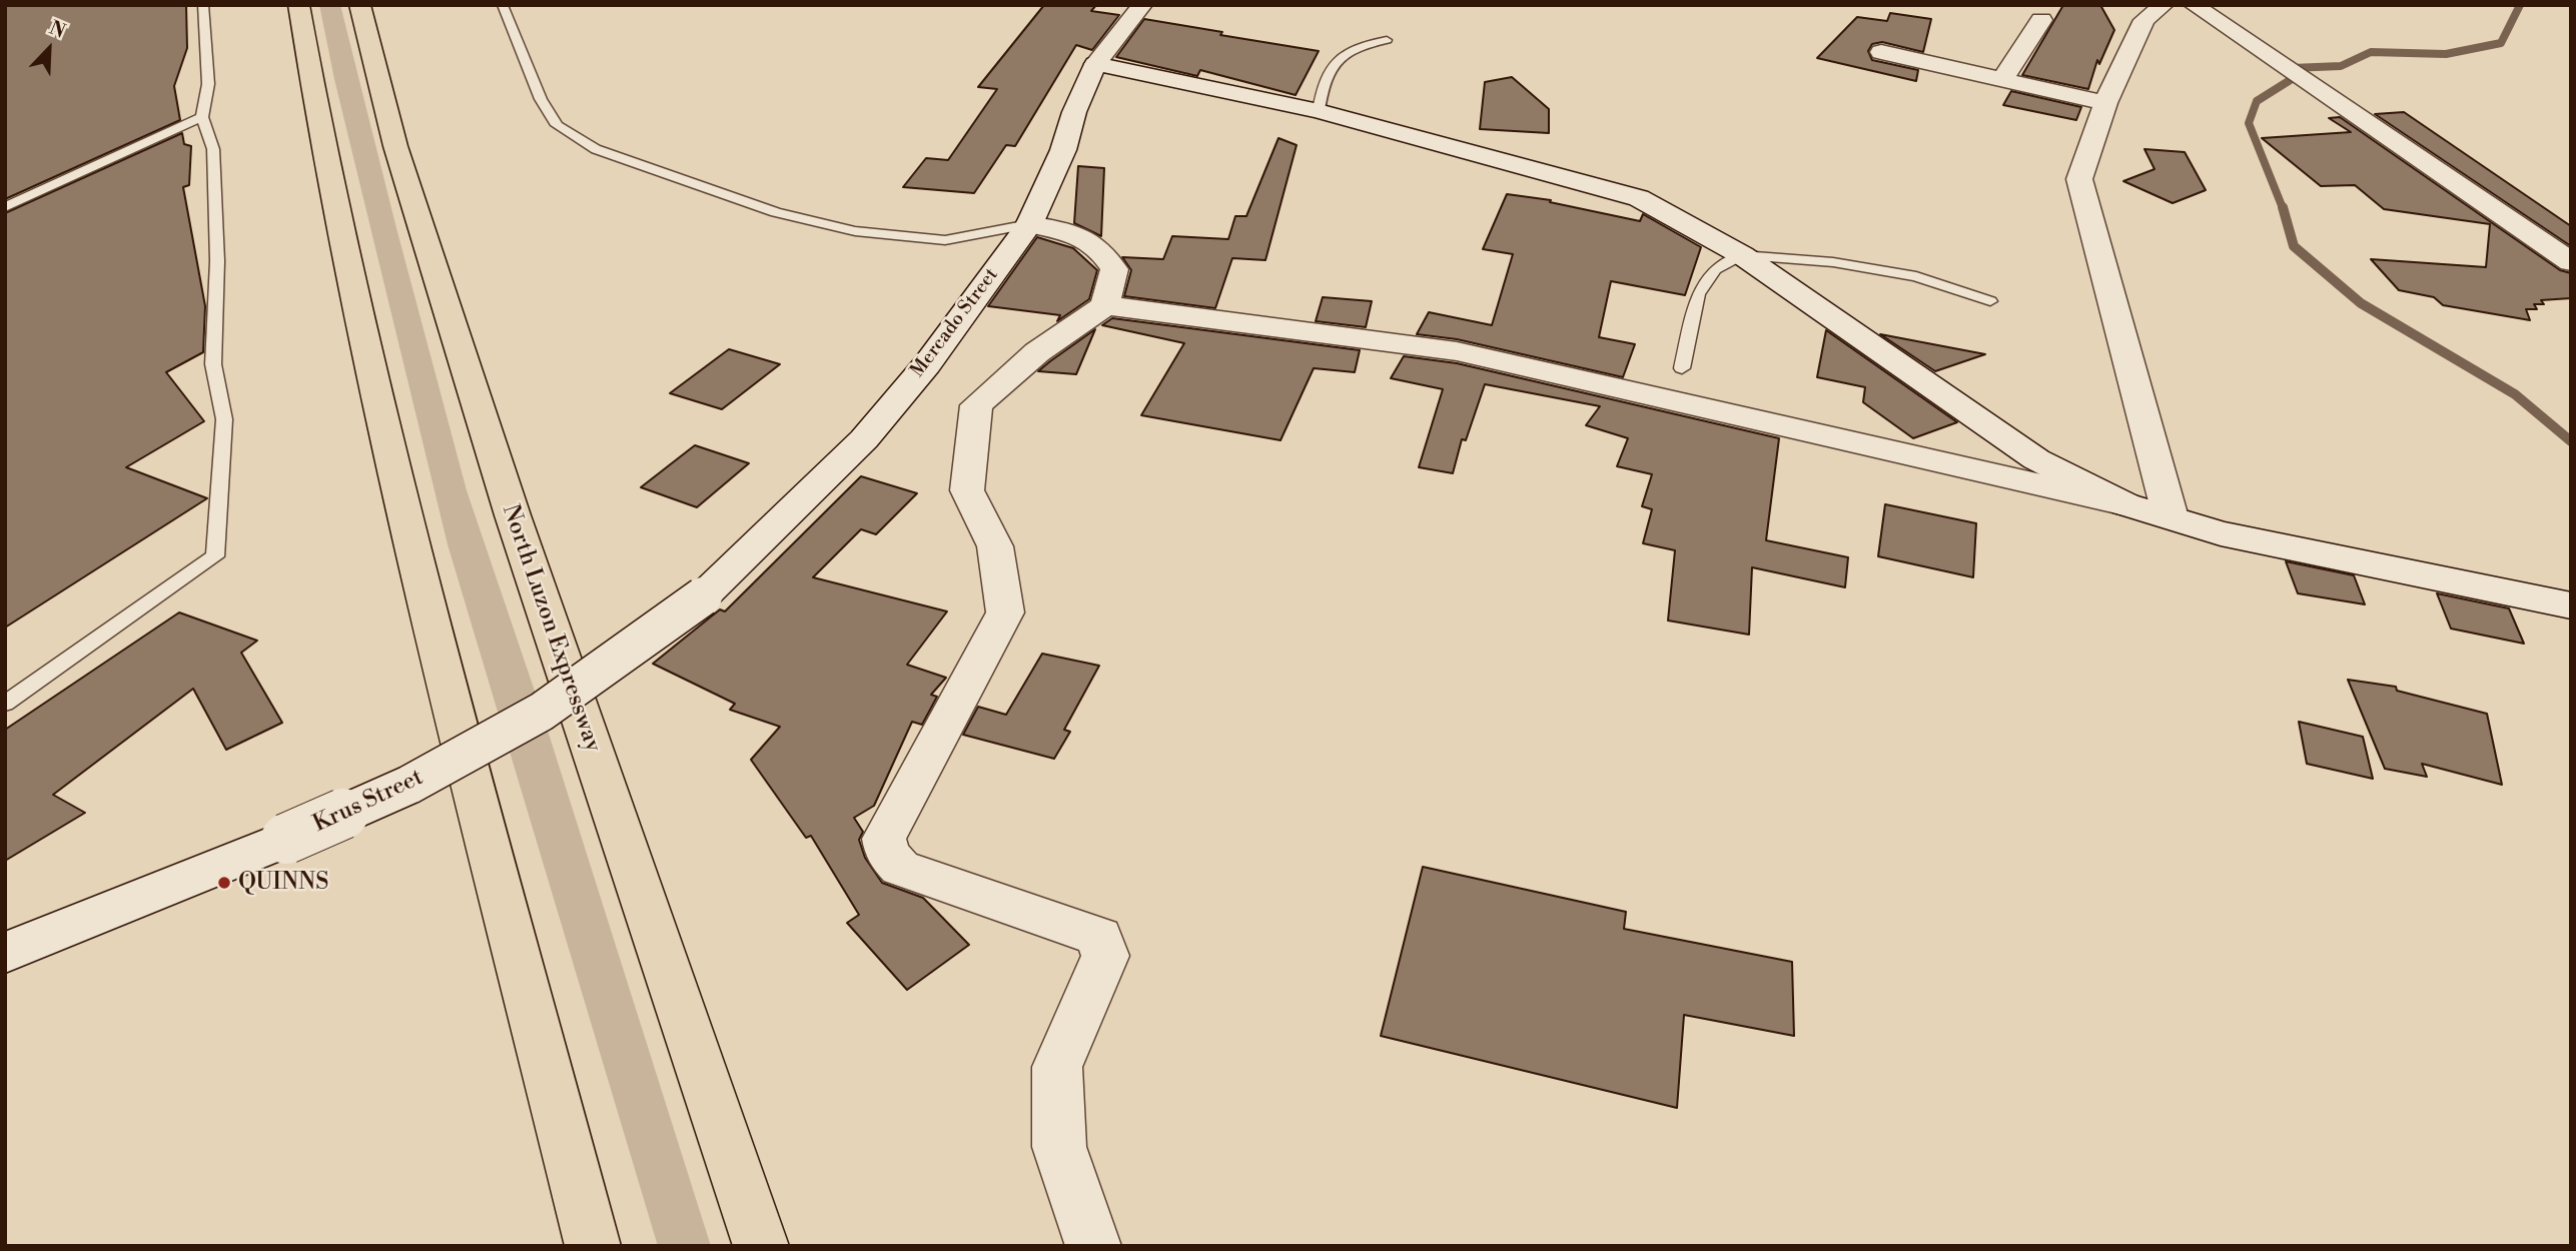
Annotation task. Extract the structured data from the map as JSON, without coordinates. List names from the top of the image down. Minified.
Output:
{"streets":{"highway":["North Luzon Expressway"],"street":["Mercado Street","Krus Street"]},"crossings":[["Mercado Street","Krus Street"]],"places":["QUINNS"],"north":"top right"}
